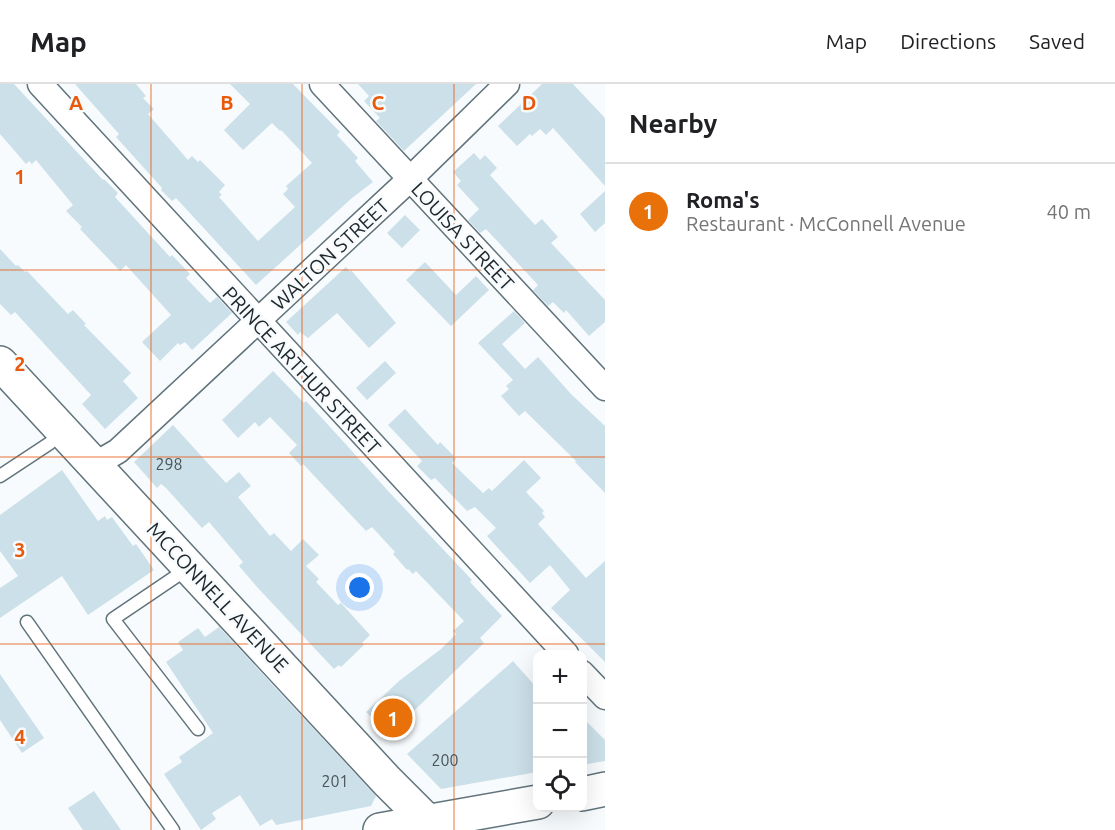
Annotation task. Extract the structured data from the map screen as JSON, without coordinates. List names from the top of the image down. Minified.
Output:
{"streets":{"main road":["MCCONNELL AVENUE"],"street":["LOUISA STREET","WALTON STREET","PRINCE ARTHUR STREET"]},"crossings":[["LOUISA STREET","WALTON STREET"],["WALTON STREET","PRINCE ARTHUR STREET"],["WALTON STREET","MCCONNELL AVENUE"]],"house_numbers":["298","200","201"],"page":{"header":"Map","nav":["Map","Directions","Saved"],"heading":"Nearby","list":[{"mark":"1","name":"Roma's","note":"Restaurant · McConnell Avenue","value":"40 m"}],"map_buttons":["+","−"],"pins":"1"},"grid":{"columns":["A","B","C","D"],"rows":["1","2","3","4"]}}
